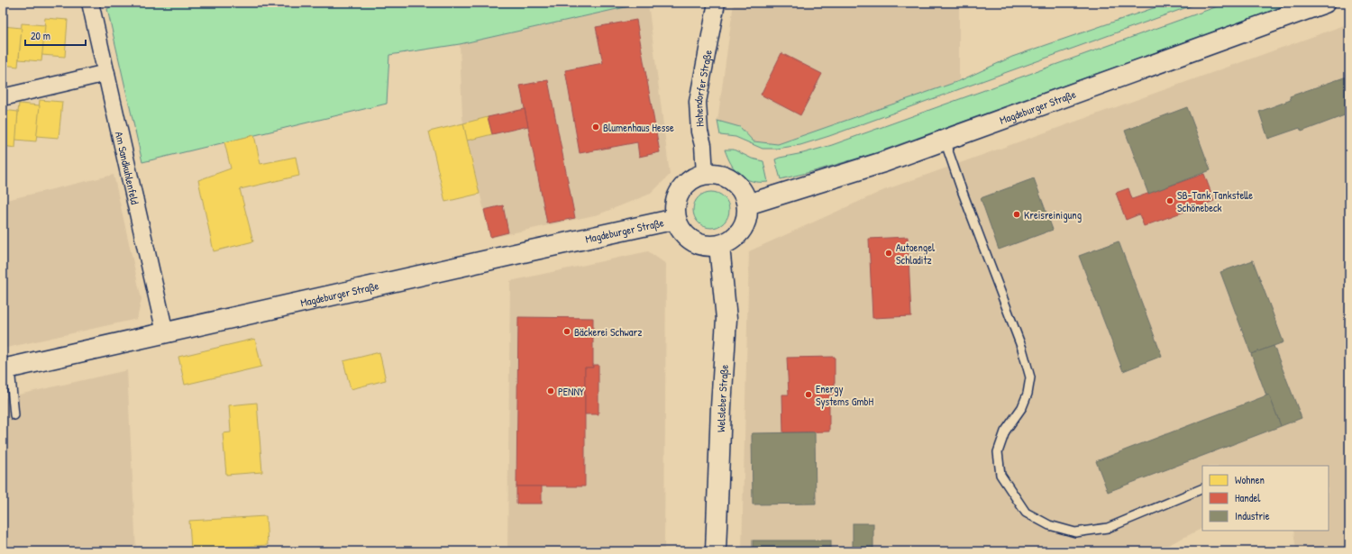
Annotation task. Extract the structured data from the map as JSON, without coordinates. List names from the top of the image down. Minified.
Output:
{"streets":{"main road":["Magdeburger Straße","Welsleber Straße"],"street":["Hohendorfer Straße","Am Sandkuhlenfeld"]},"crossings":[["Hohendorfer Straße","Magdeburger Straße"],["Hohendorfer Straße","Welsleber Straße"],["Magdeburger Straße","Am Sandkuhlenfeld"],["Magdeburger Straße","Welsleber Straße"]],"places":["Blumenhaus Hesse","SB-Tank Tankstelle Schönebeck","Kreisreinigung","Autoengel Schladitz","Bäckerei Schwarz","PENNY","Energy Systems GmbH"],"legend":["Wohnen","Handel","Industrie"],"scale_bar":"20 m"}
